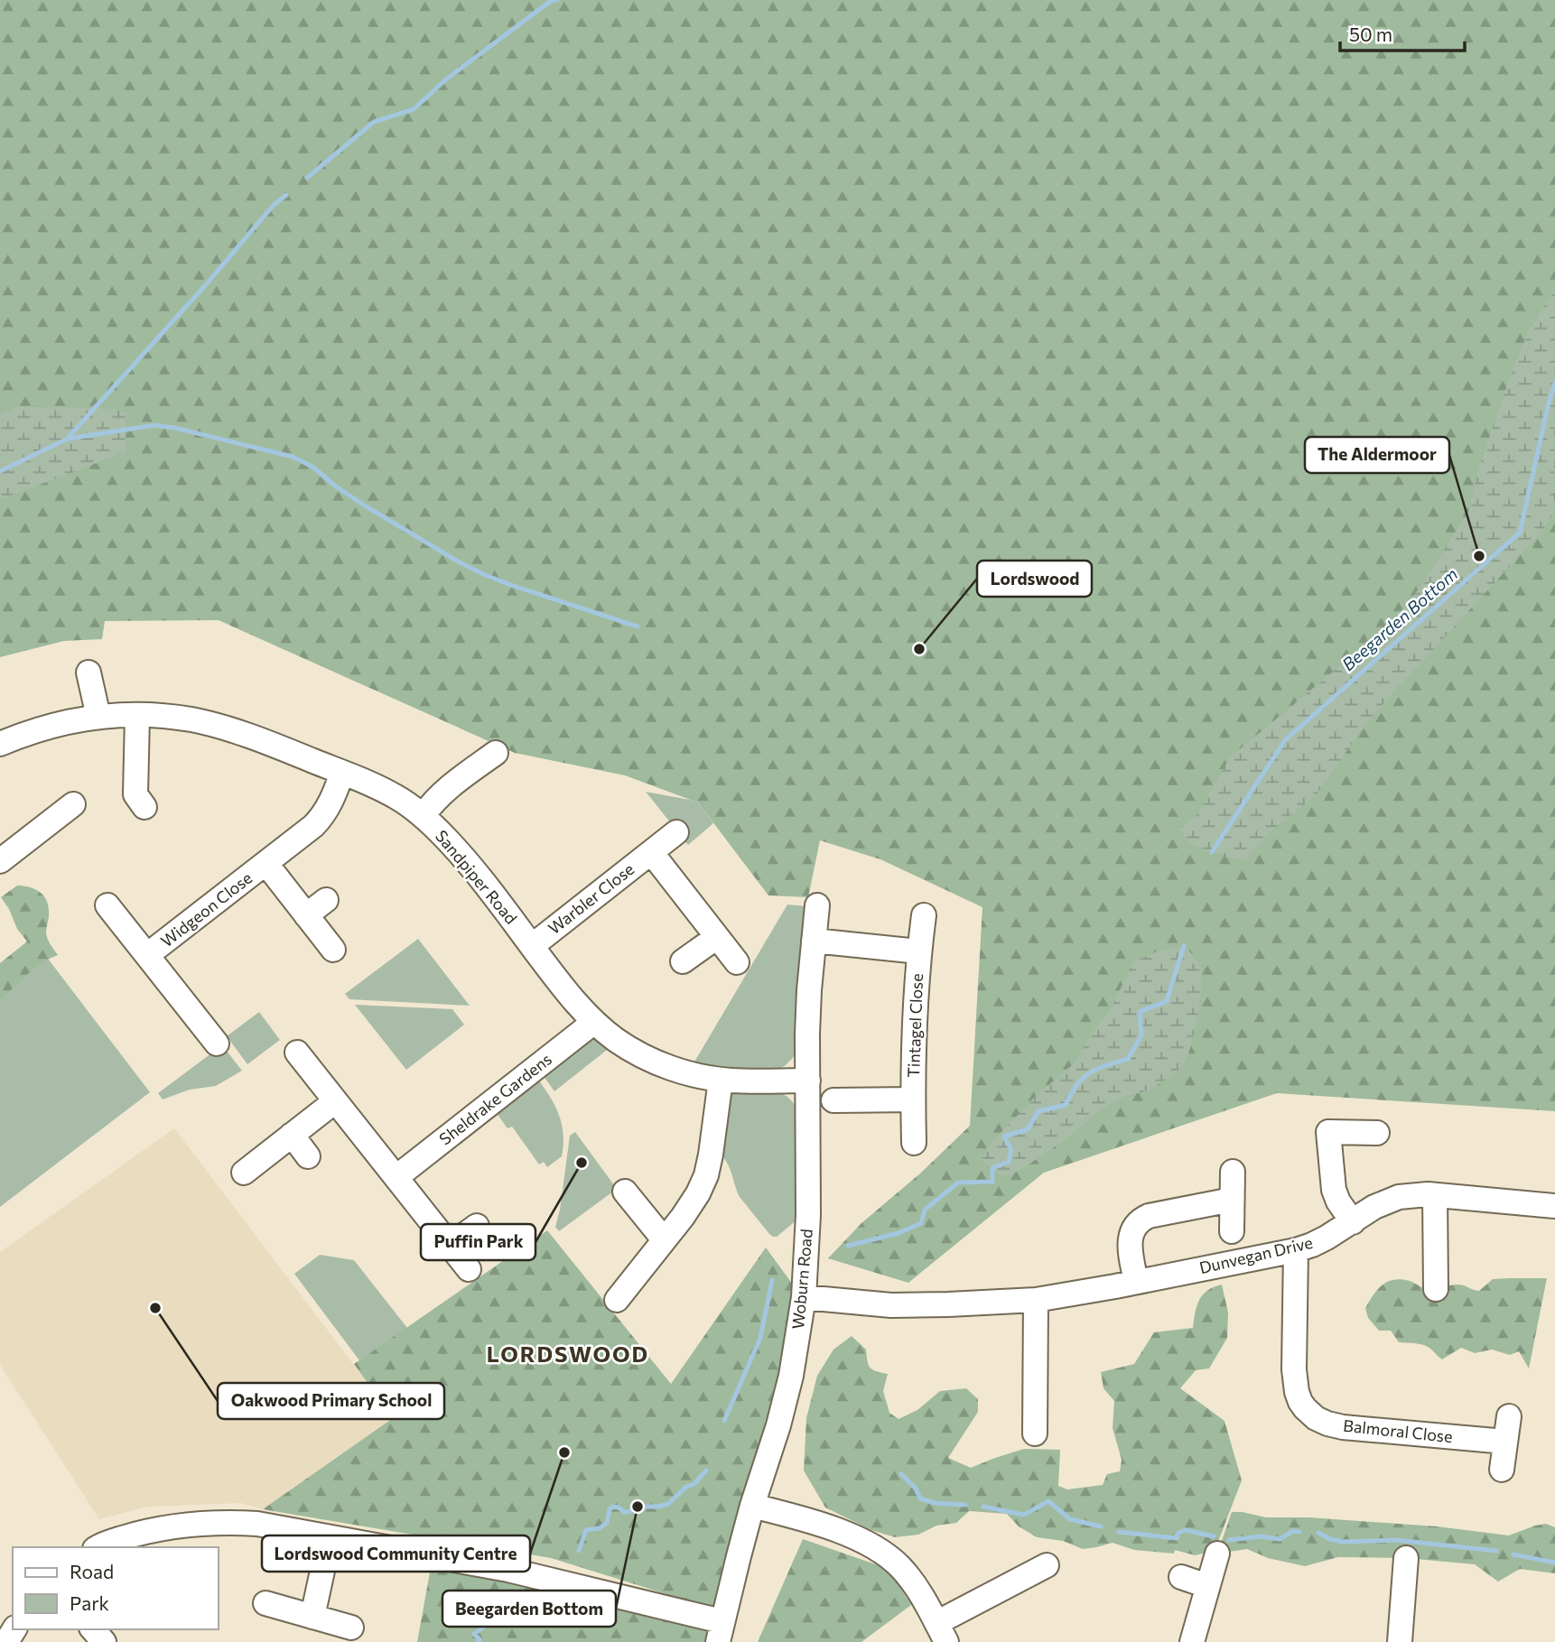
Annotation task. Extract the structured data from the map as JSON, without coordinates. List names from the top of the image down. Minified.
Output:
{"streets":{"street":["Sandpiper Road","Warbler Close","Widgeon Close","Tintagel Close","Sheldrake Gardens","Dunvegan Drive","Woburn Road","Balmoral Close"]},"crossings":[["Sandpiper Road","Warbler Close"],["Sandpiper Road","Widgeon Close"],["Sandpiper Road","Sheldrake Gardens"],["Sandpiper Road","Woburn Road"],["Tintagel Close","Woburn Road"],["Dunvegan Drive","Woburn Road"],["Dunvegan Drive","Balmoral Close"]],"districts":["LORDSWOOD"],"water":["Beegarden Bottom"],"places":["The Aldermoor","Lordswood","Puffin Park","Oakwood Primary School","Lordswood Community Centre","Beegarden Bottom"],"legend":["Road","Park"],"scale_bar":"50 m"}
